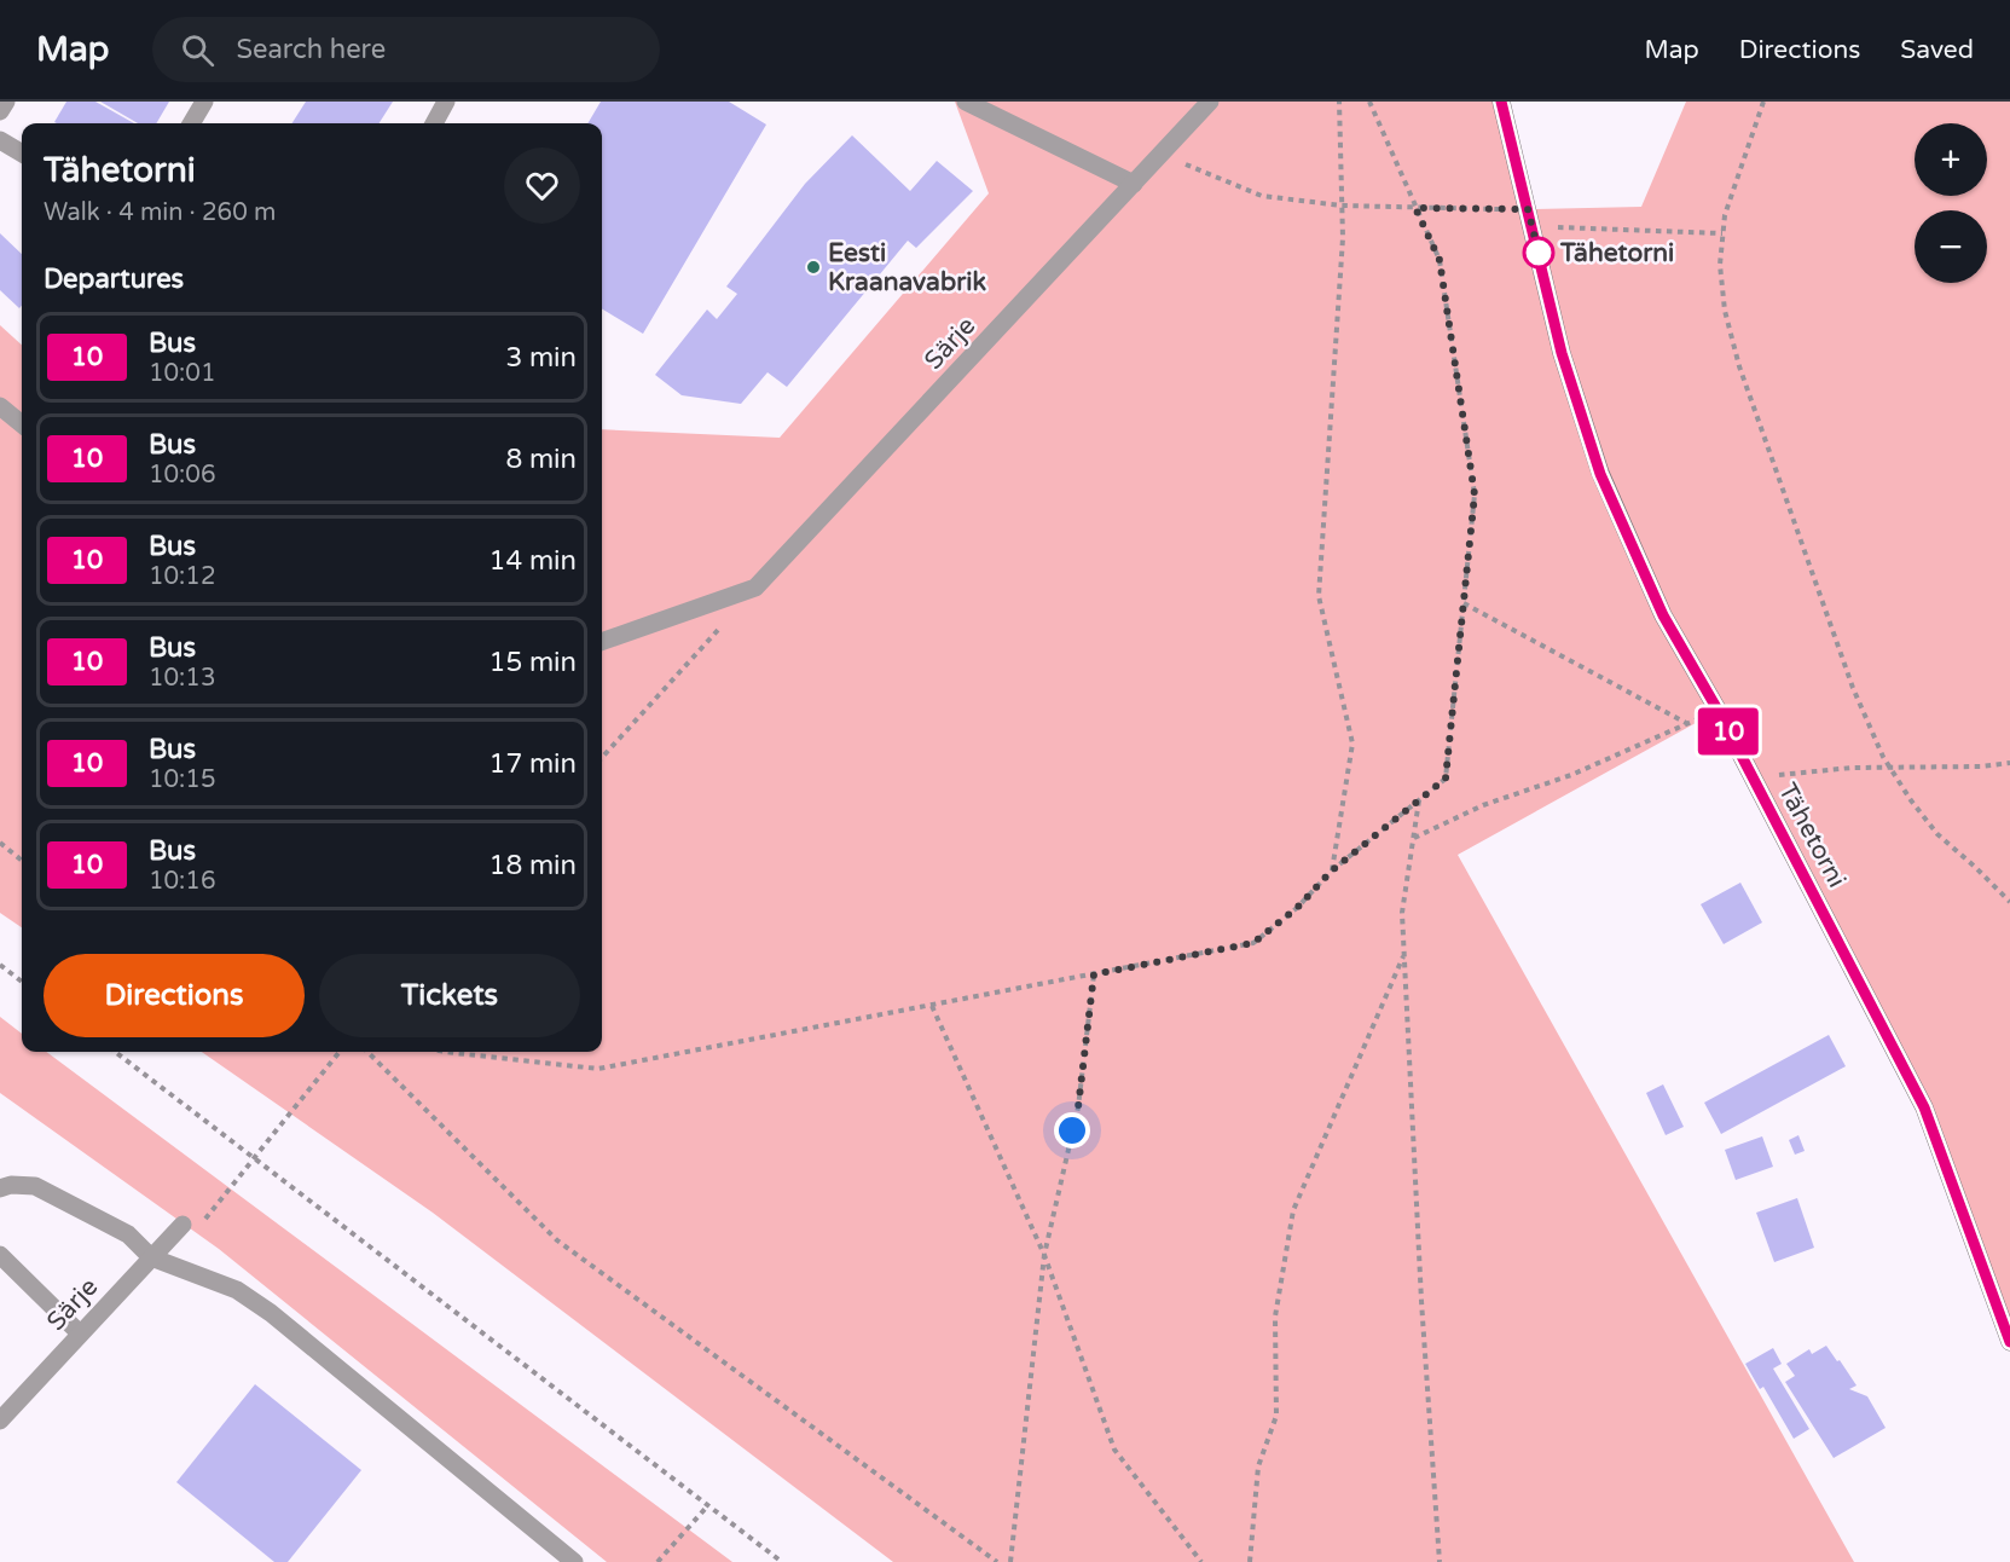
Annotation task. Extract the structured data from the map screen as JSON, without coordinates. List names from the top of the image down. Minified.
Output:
{"streets":{"street":["Särje","Tähetorni"]},"places":["Tähetorni","Eesti Kraanavabrik"],"lines":["bus line 10"],"page":{"header":"Map","search":"Search here","nav":["Map","Directions","Saved"],"on_map":"10","map_buttons":["+","−"],"heading":[["Tähetorni","Walk · 4 min · 260 m"],"Departures"],"list":[{"mark":"10","name":"Bus","note":"10:01","value":"3 min"},{"mark":"10","name":"Bus","note":"10:06","value":"8 min"},{"mark":"10","name":"Bus","note":"10:12","value":"14 min"},{"mark":"10","name":"Bus","note":"10:13","value":"15 min"},{"mark":"10","name":"Bus","note":"10:15","value":"17 min"},{"mark":"10","name":"Bus","note":"10:16","value":"18 min"}],"buttons":["Directions","Tickets"]}}
